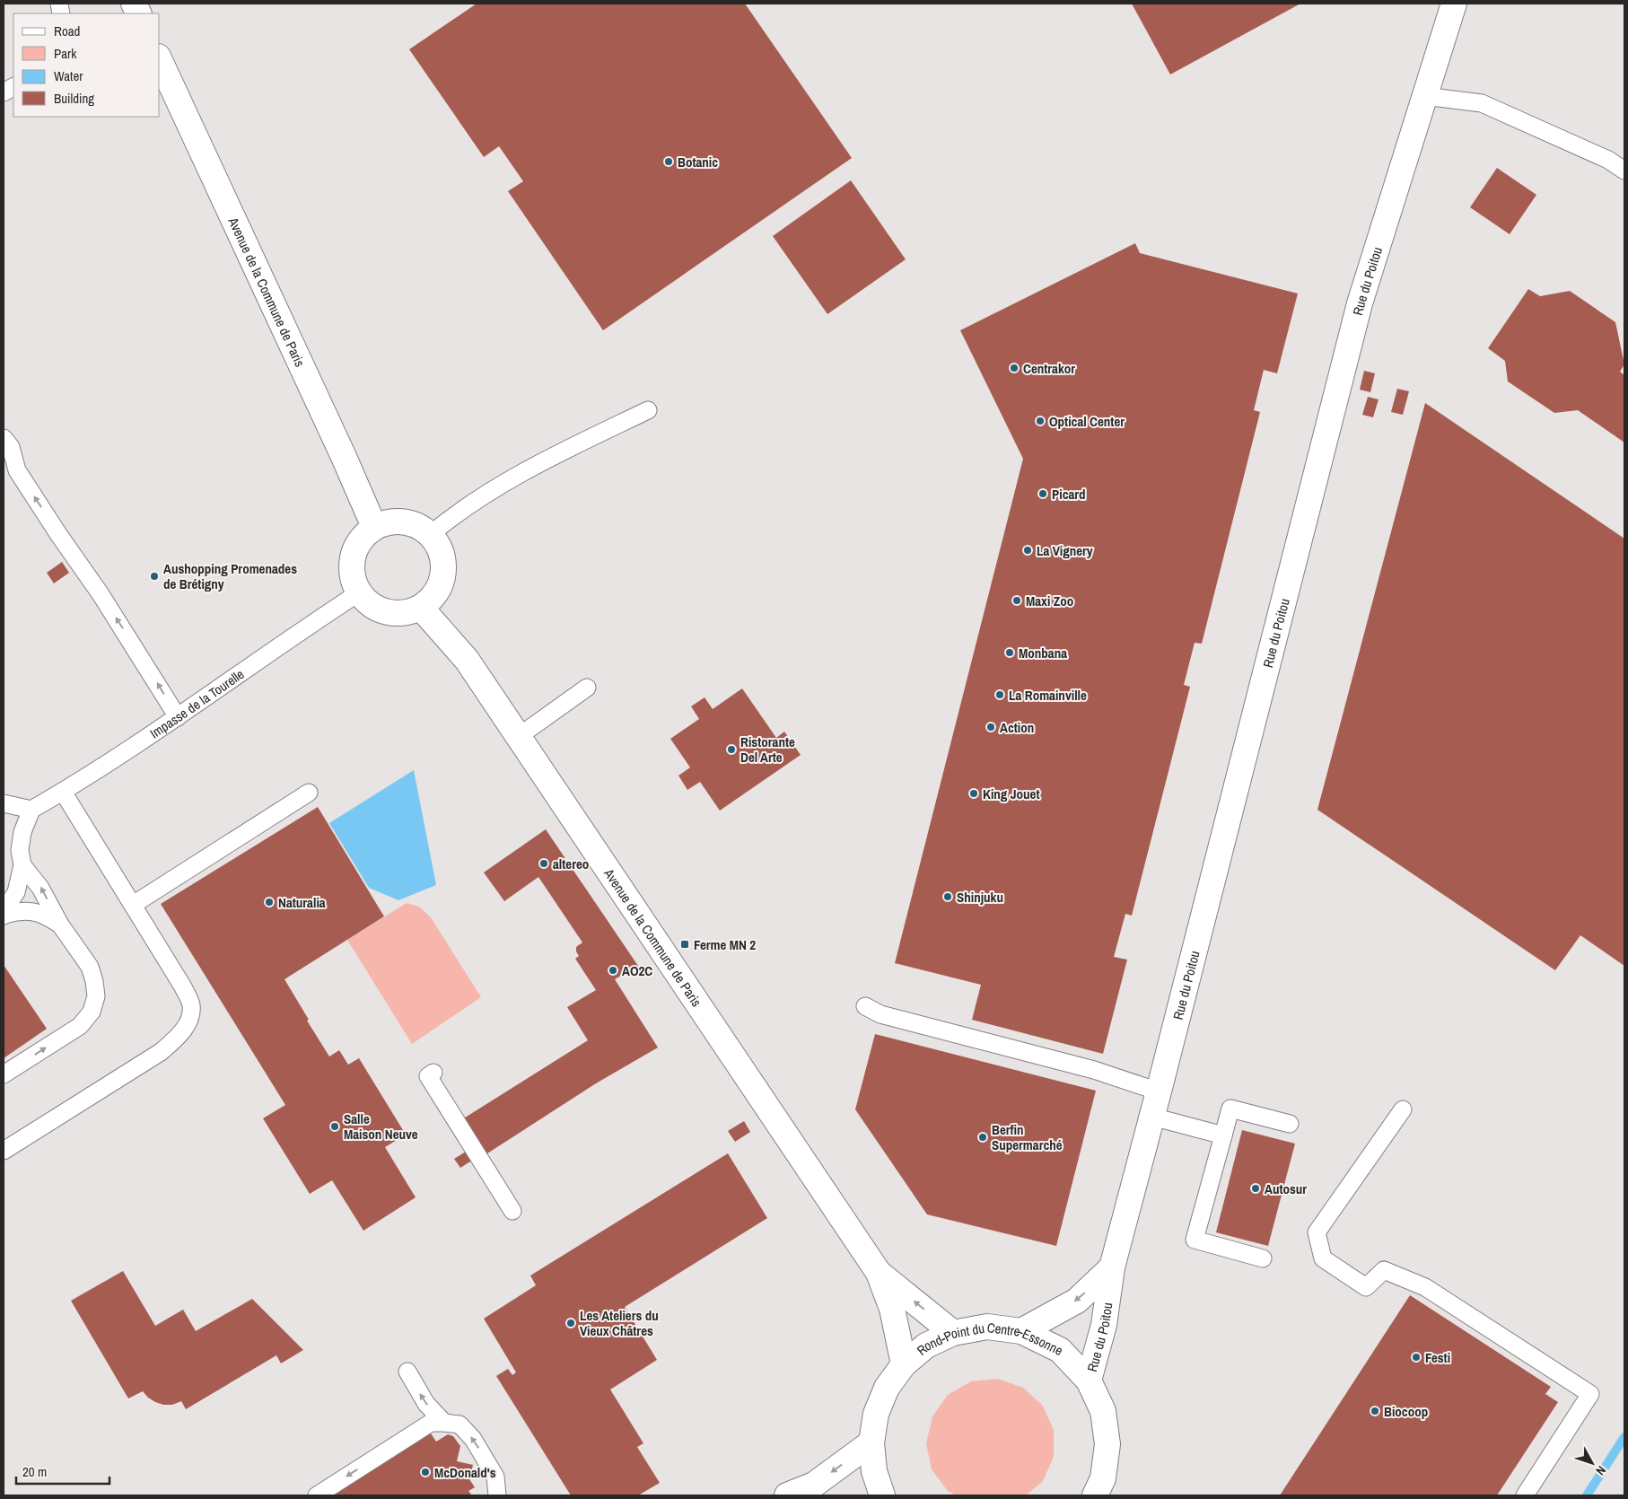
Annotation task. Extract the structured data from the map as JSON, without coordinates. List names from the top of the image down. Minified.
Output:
{"streets":{"street":["Rue du Poitou","Avenue de la Commune de Paris","Rond-Point du Centre-Essonne"],"lane":["Impasse de la Tourelle"]},"crossings":[["Rue du Poitou","Rond-Point du Centre-Essonne"],["Avenue de la Commune de Paris","Impasse de la Tourelle"],["Avenue de la Commune de Paris","Rond-Point du Centre-Essonne"]],"places":{"other":["Botanic","Centrakor","Optical Center","Picard","La Vignery","Aushopping Promenades de Brétigny","Maxi Zoo","Monbana","La Romainville","Action","Ristorante Del Arte","King Jouet","altereo","Shinjuku","Naturalia","AO2C","Salle Maison Neuve","Berfin Supermarché","Autosur","Les Ateliers du Vieux Châtres","Festi","Biocoop","McDonald's"],"transit":["Ferme MN 2"]},"legend":["Road","Park","Water","Building"],"scale_bar":"20 m","north":"bottom right"}
